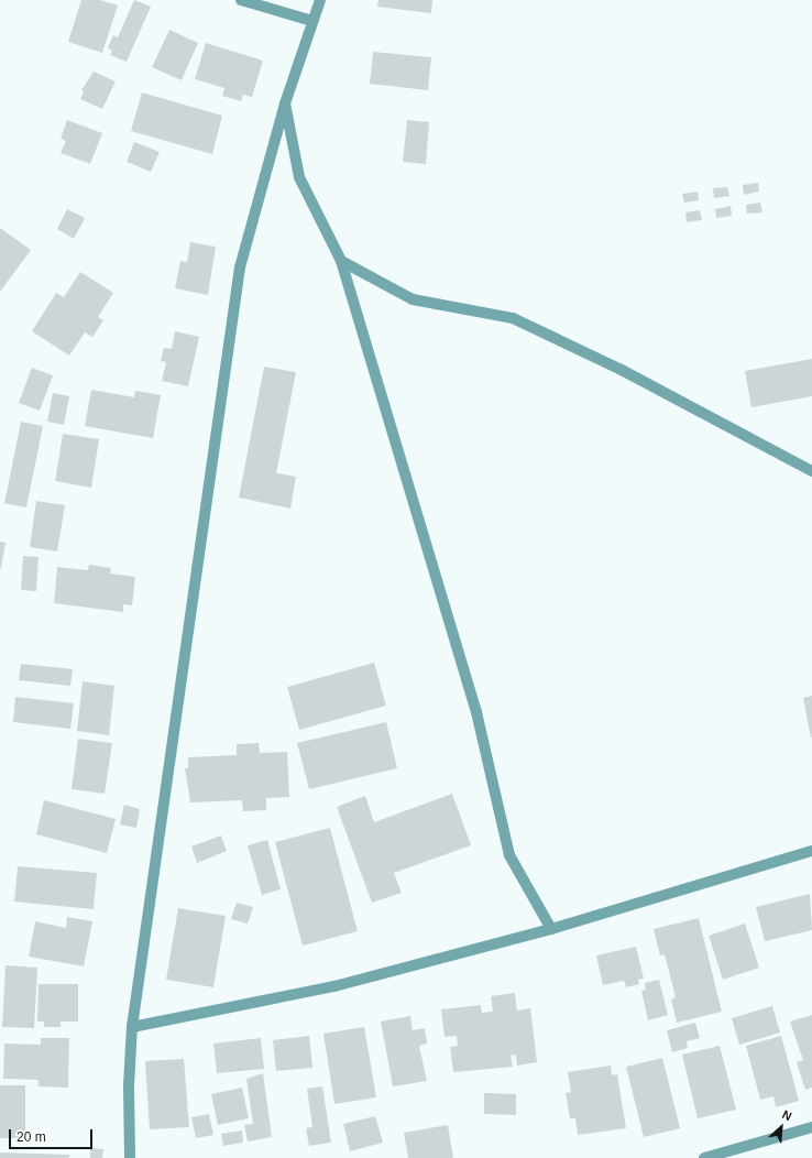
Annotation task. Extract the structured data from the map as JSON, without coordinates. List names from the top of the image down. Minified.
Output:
{"scale_bar":"20 m","north":"top right"}
